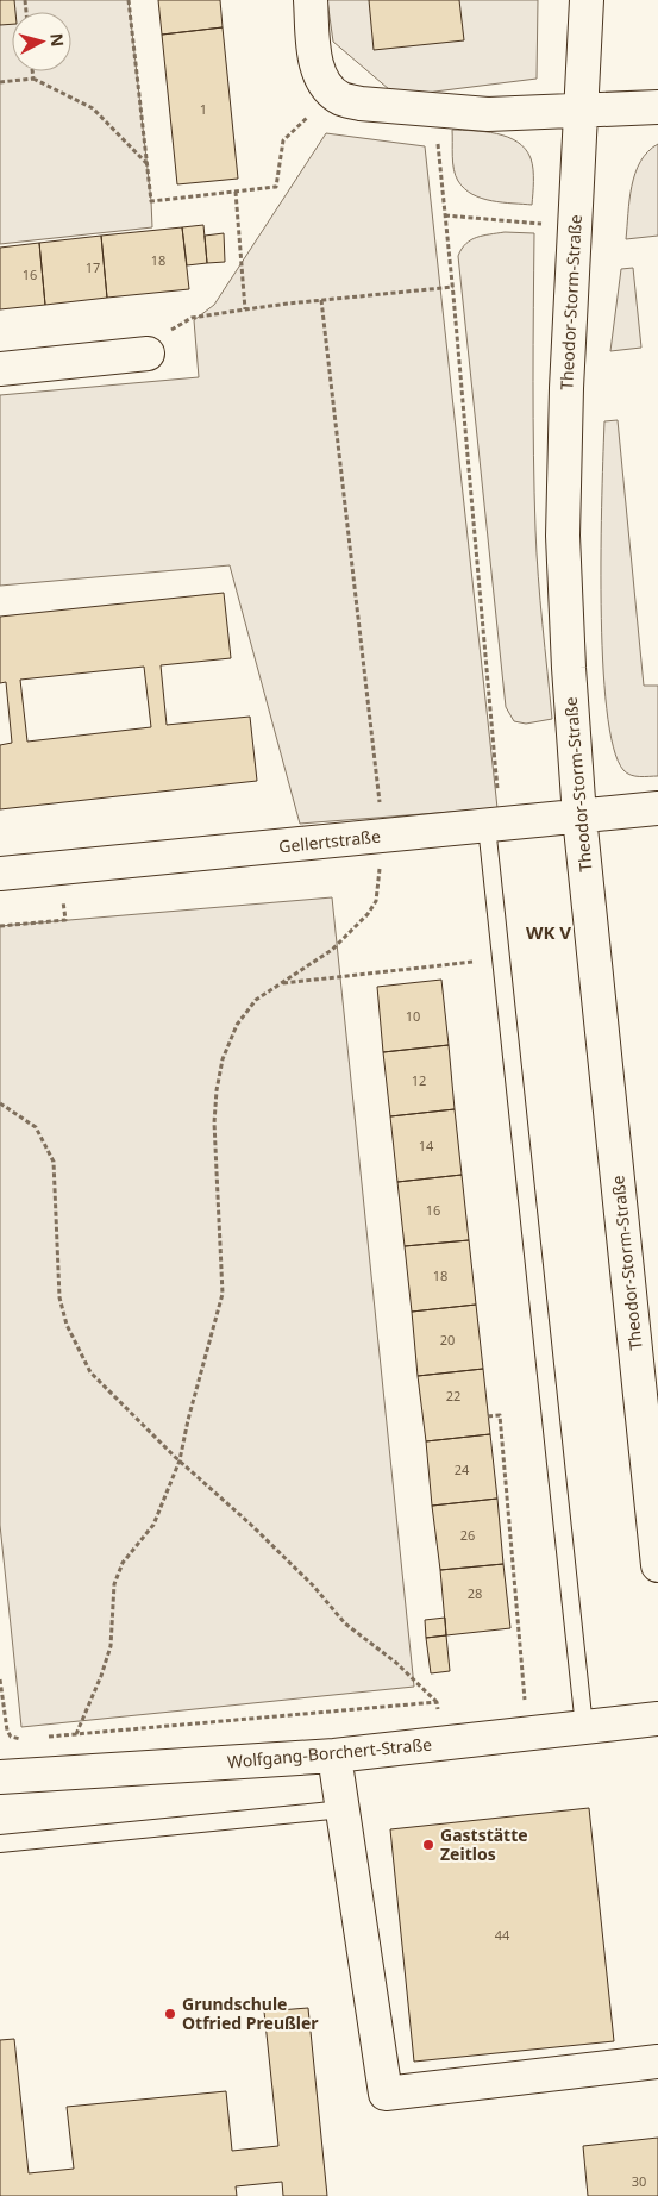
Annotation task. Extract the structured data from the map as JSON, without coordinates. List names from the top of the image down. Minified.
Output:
{"streets":{"street":["Theodor-Storm-Straße","Gellertstraße","Wolfgang-Borchert-Straße"]},"crossings":[["Theodor-Storm-Straße","Gellertstraße"]],"districts":["WK V"],"places":["Gaststätte Zeitlos","Grundschule Otfried Preußler"],"house_numbers":["1","18","17","16","10","12","14","16","18","20","22","24","26","28","44","30"],"north":"right"}
